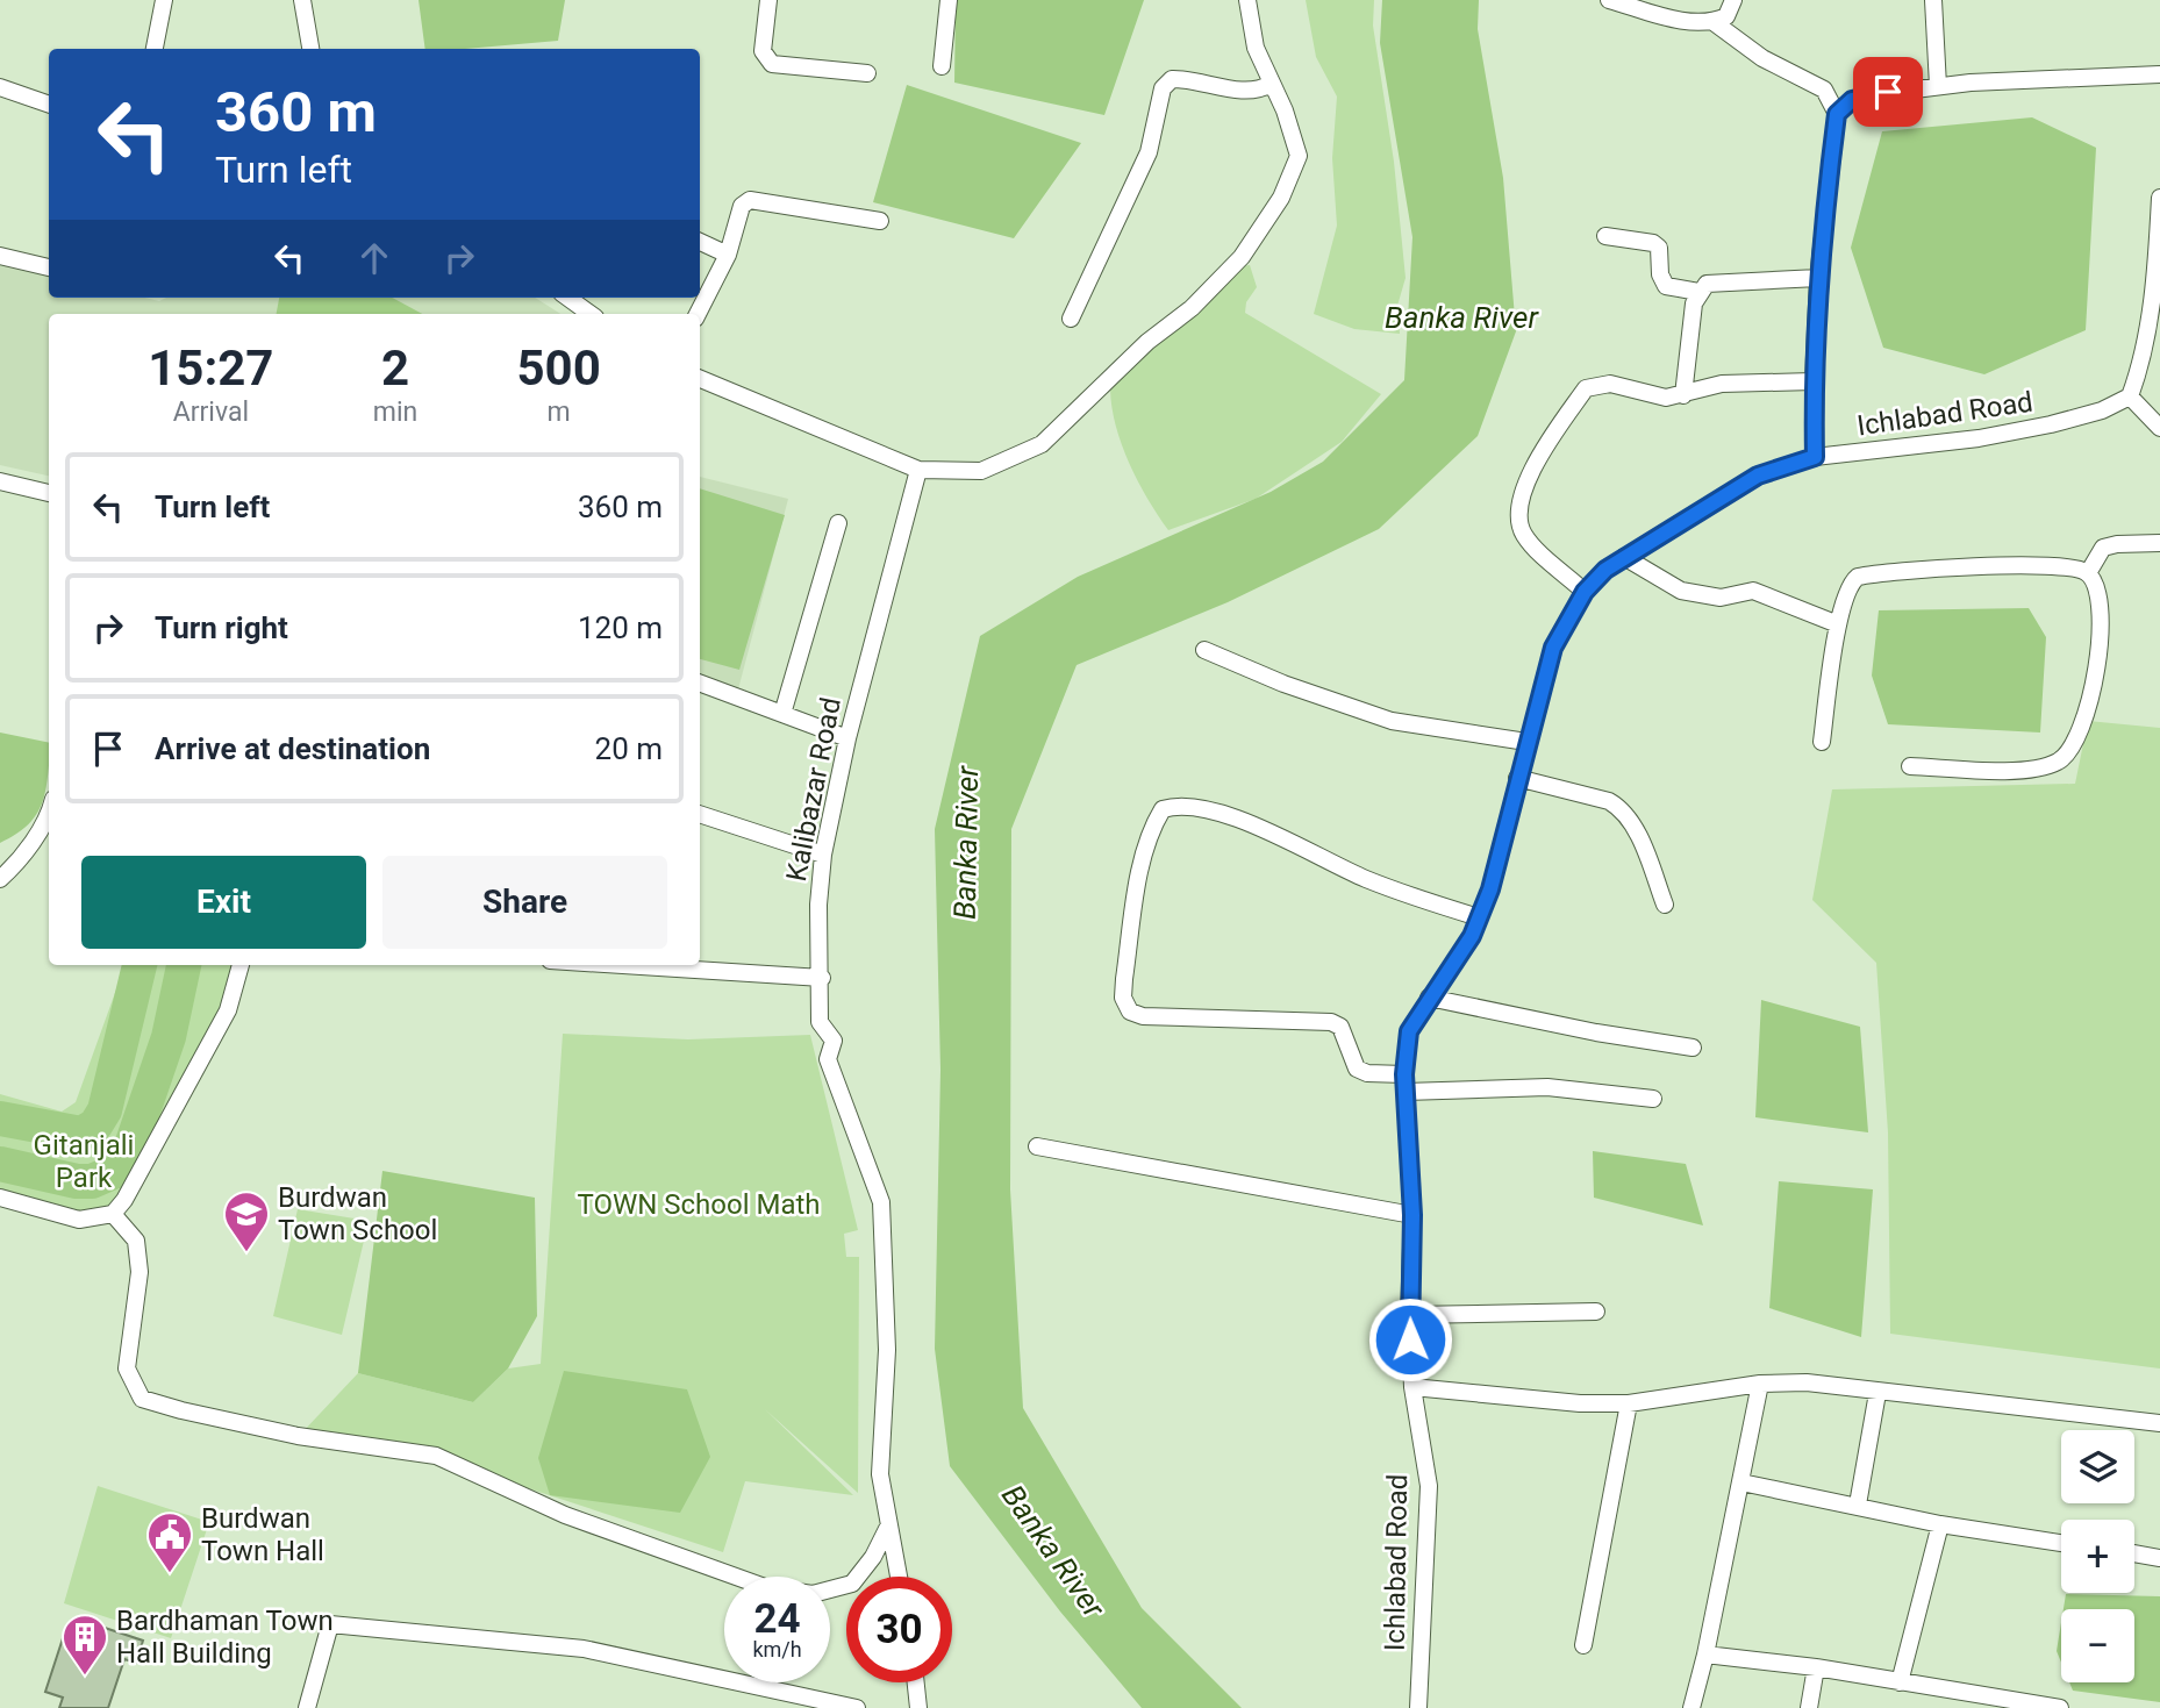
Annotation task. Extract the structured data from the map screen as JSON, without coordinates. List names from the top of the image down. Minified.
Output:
{"streets":{"street":["Ichlabad Road","Kalibazar Road"]},"water":["Banka River"],"parks":["Gitanjali Park","TOWN School Math"],"places":{"school or university":["Burdwan Town School"],"public building":["Burdwan Town Hall"],"building":["Bardhaman Town Hall Building"]},"page":{"turn":["360 m","Turn left"],"eta":["15:27","Arrival","2","min","500","m"],"list":[{"name":"Turn left","value":"360 m"},{"name":"Turn right","value":"120 m"},{"name":"Arrive at destination","value":"20 m"}],"buttons":["Exit","Share"],"map_buttons":["+","−"],"speed":"24 km/h","limit":"30"}}
